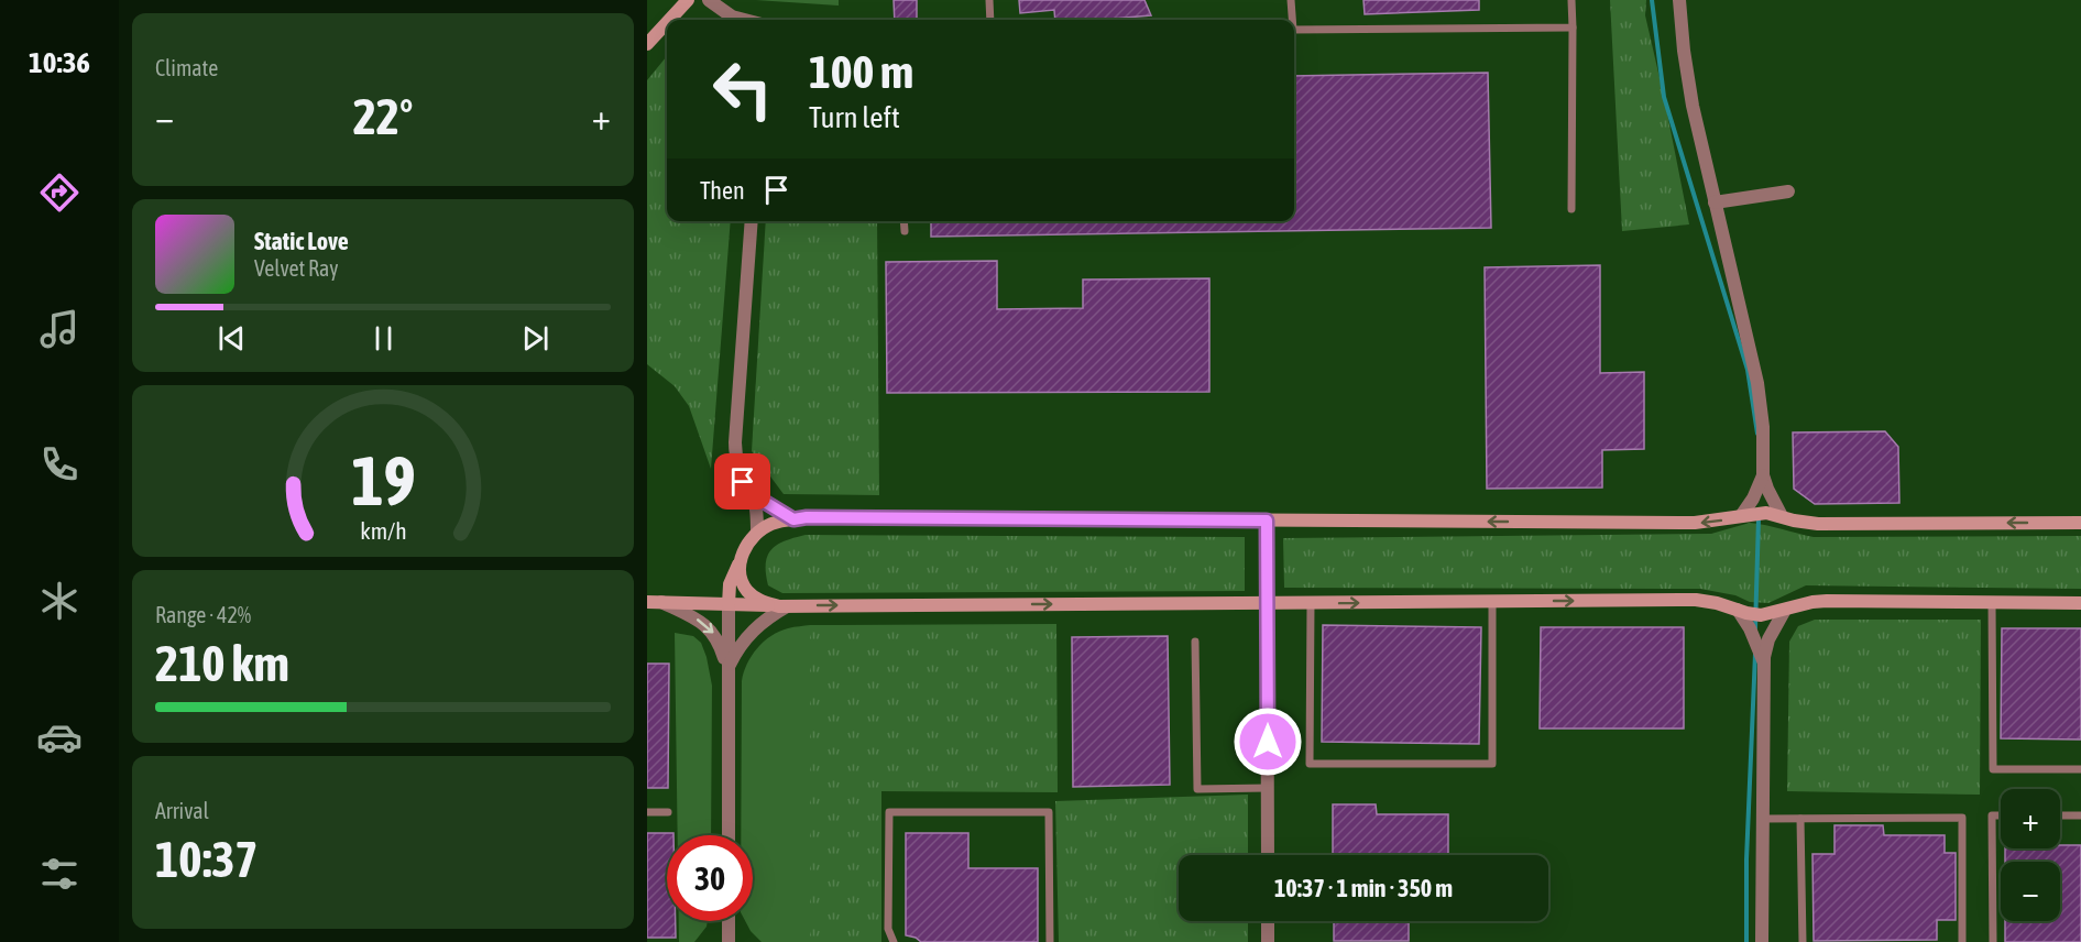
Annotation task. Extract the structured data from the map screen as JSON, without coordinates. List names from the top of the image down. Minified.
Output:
{"page":{"tabs":"10:36","tile":["Climate",["Range · 42%","210 km"],["Arrival","10:37"]],"turn":["100 m","Turn left"],"heat":["−","22°","+"],"then":"Then","song":["Static Love","Velvet Ray"],"map_buttons":["+","−"],"limit":"30","trip":"10:37 · 1 min · 350 m","gauge":["19","km/h"]}}
